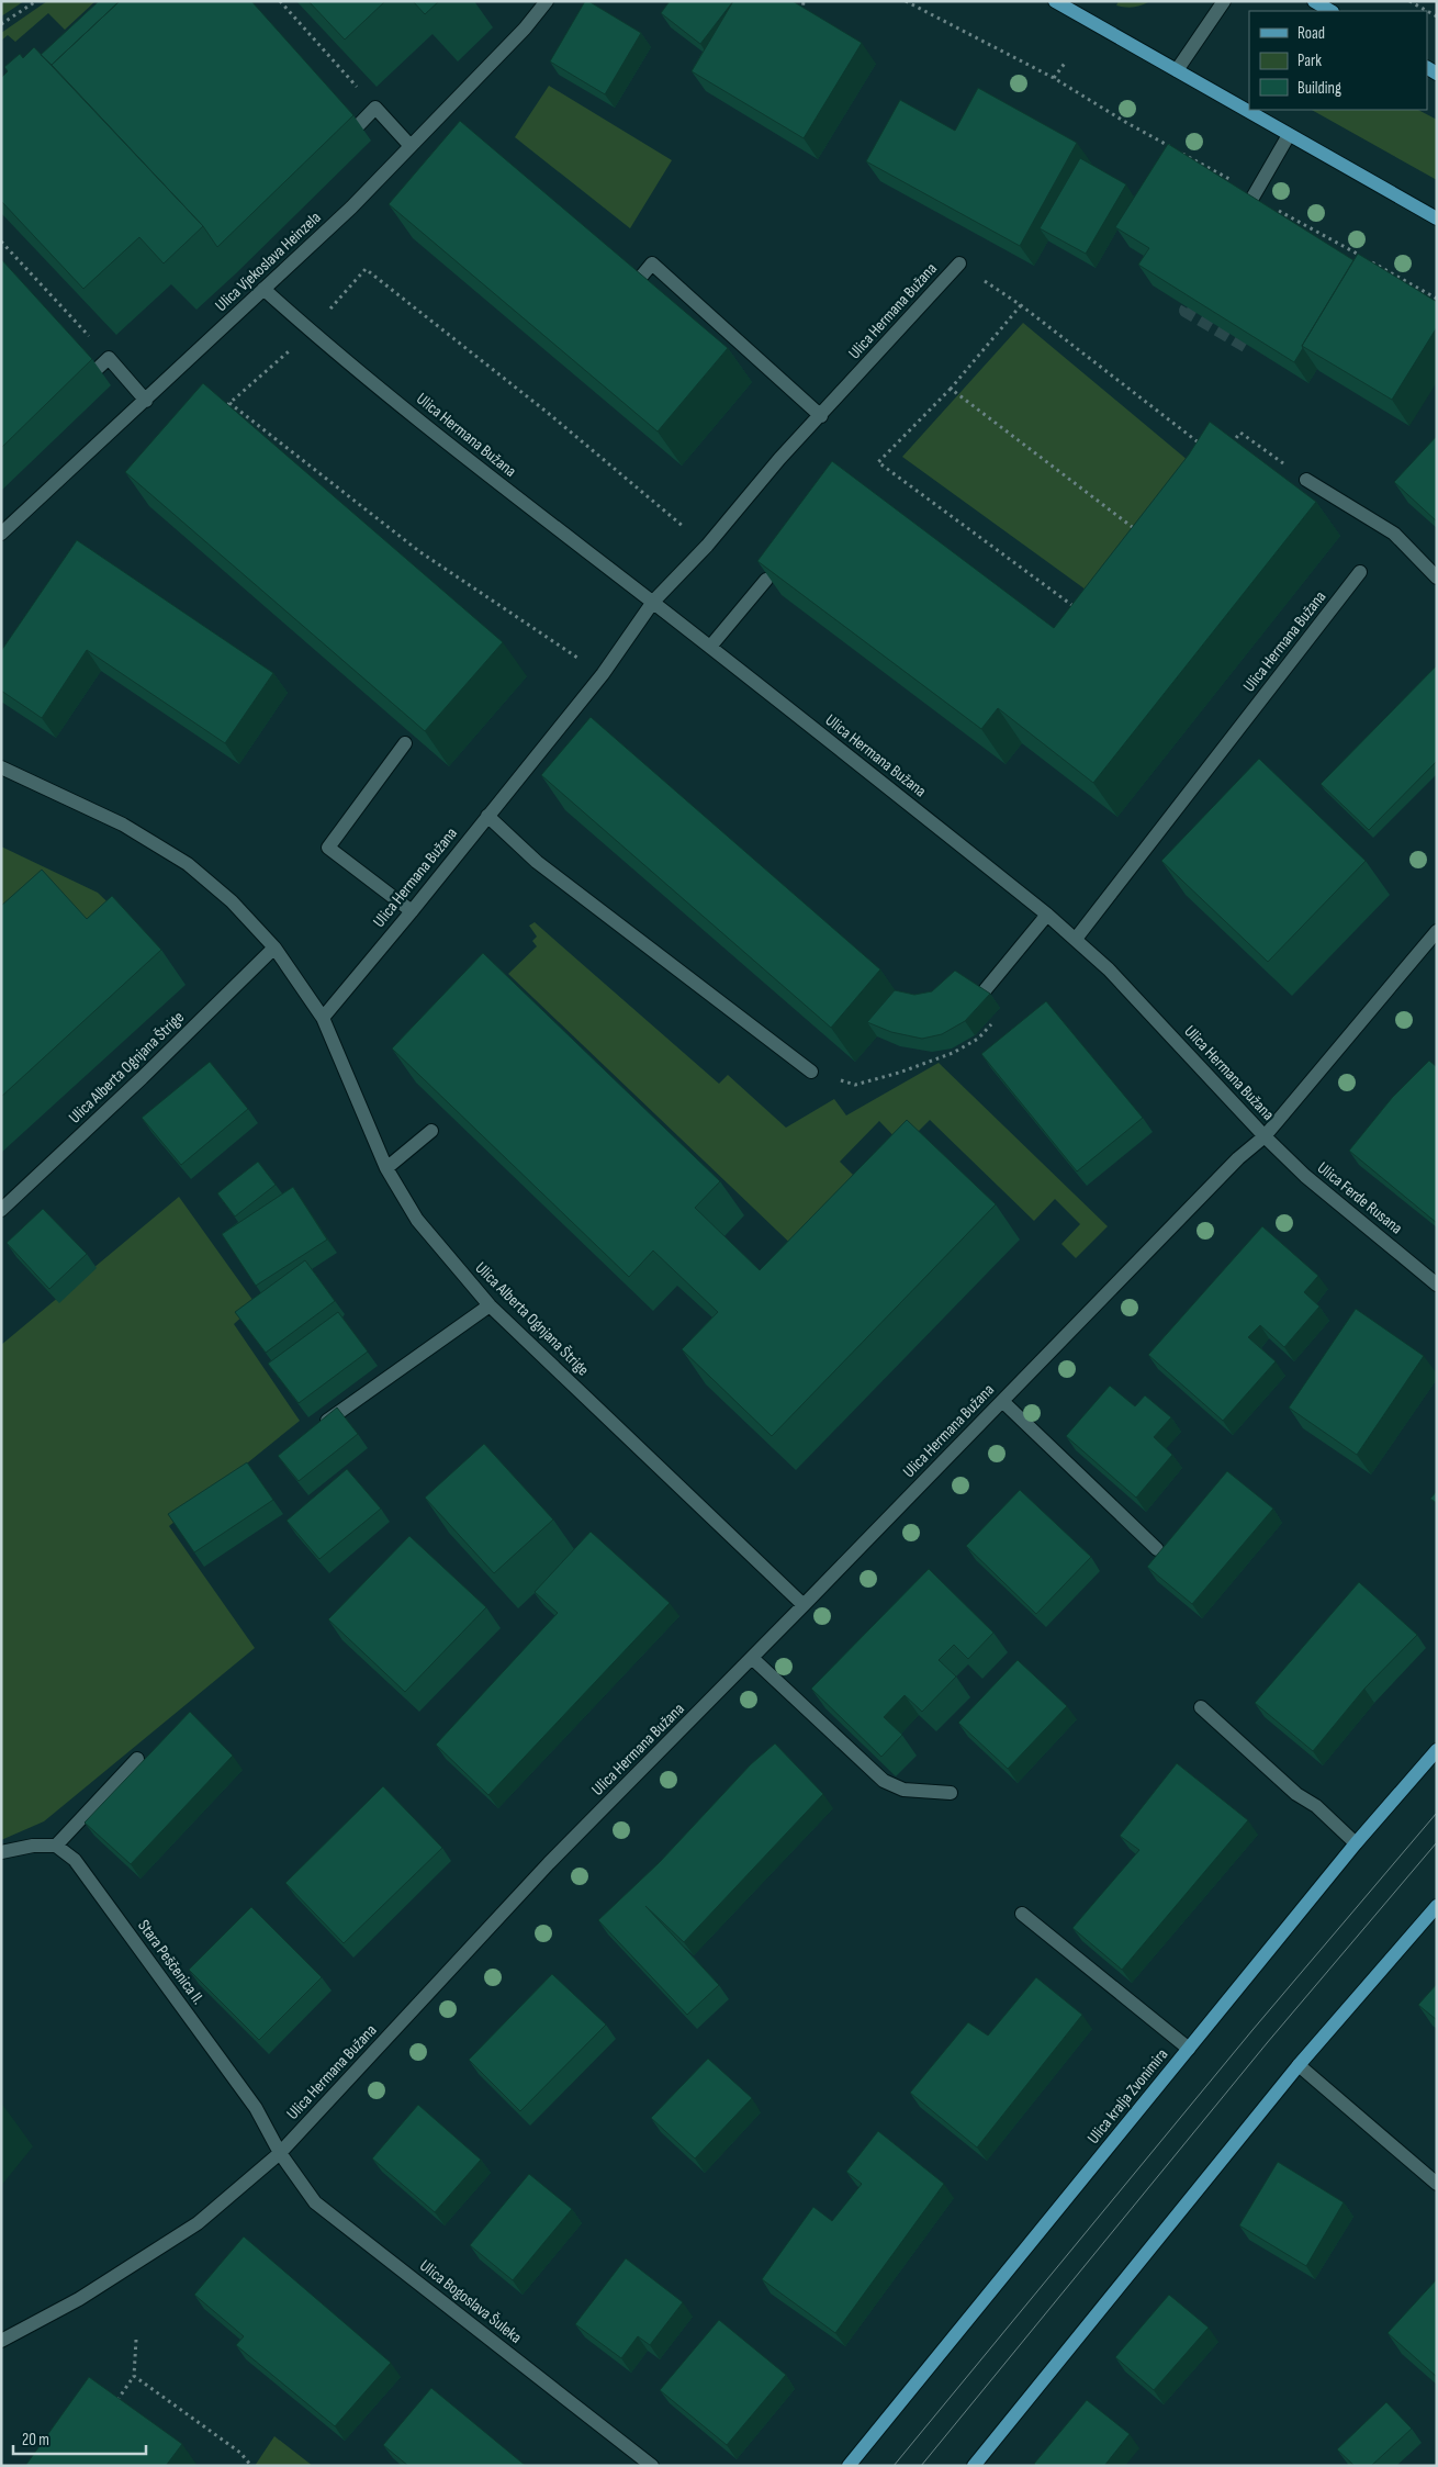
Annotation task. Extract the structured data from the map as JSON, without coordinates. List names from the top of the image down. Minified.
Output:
{"streets":{"main road":["Ulica kralja Zvonimira"],"street":["Ulica Vjekoslava Heinzela","Ulica Hermana Bužana","Ulica Alberta Ognjana Štrige","Ulica Ferde Rusana","Stara Peščenica II.","Ulica Bogoslava Šuleka"]},"crossings":[["Ulica Vjekoslava Heinzela","Ulica Hermana Bužana"],["Ulica Hermana Bužana","Ulica Alberta Ognjana Štrige"],["Ulica Hermana Bužana","Ulica Ferde Rusana"],["Ulica Hermana Bužana","Stara Peščenica II."],["Ulica Hermana Bužana","Ulica Bogoslava Šuleka"],["Stara Peščenica II.","Ulica Bogoslava Šuleka"]],"legend":["Road","Park","Building"],"scale_bar":"20 m"}
